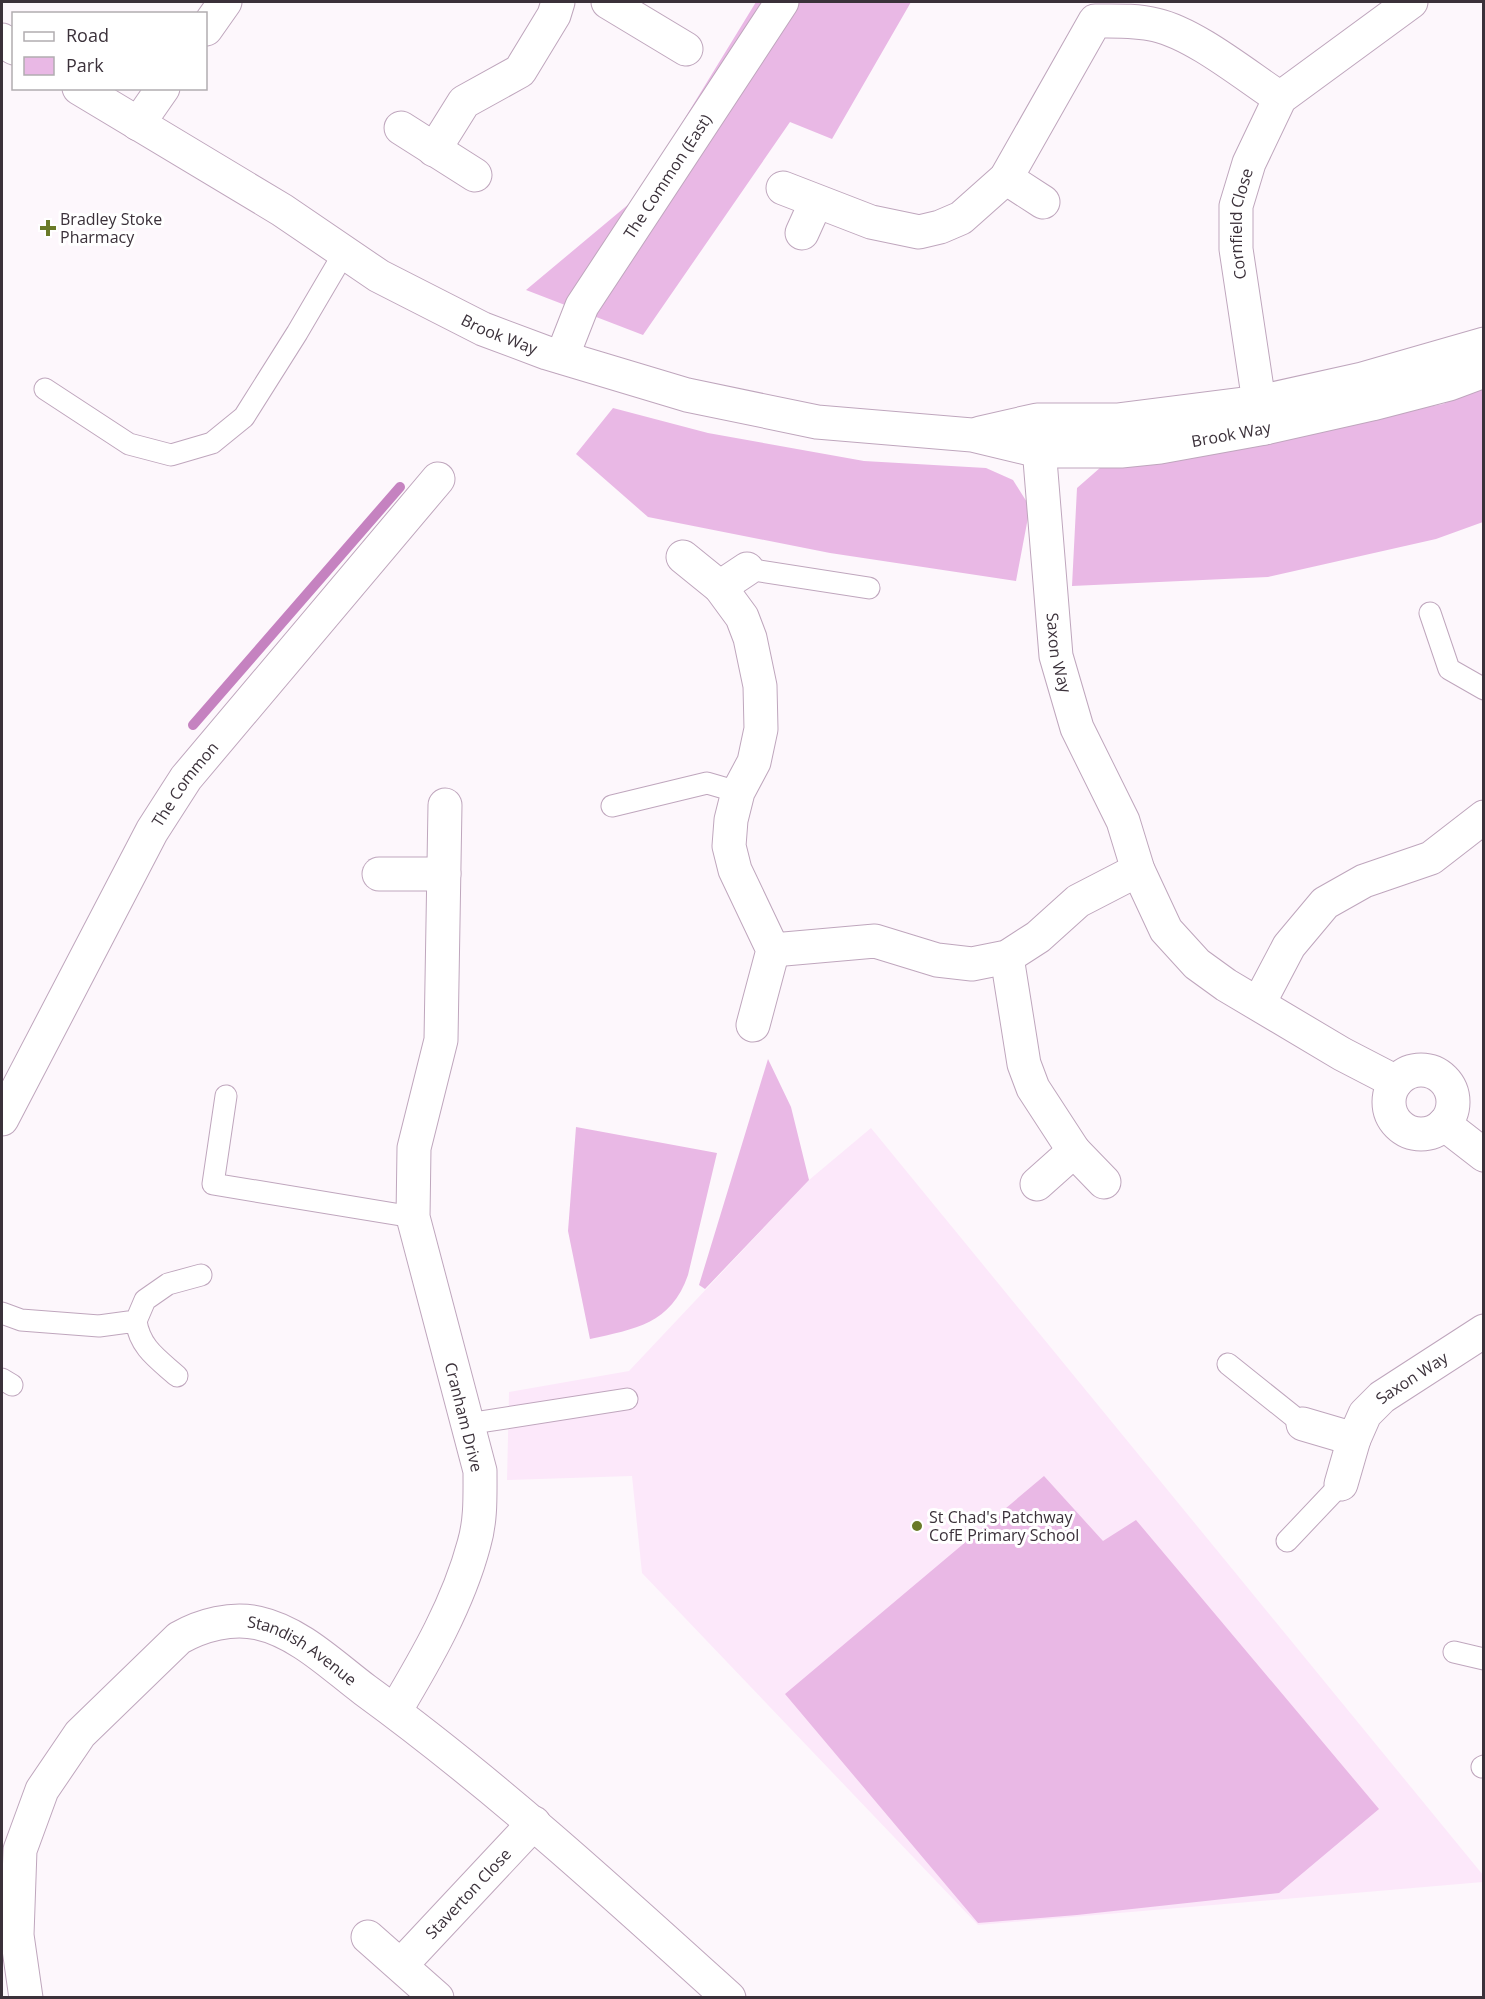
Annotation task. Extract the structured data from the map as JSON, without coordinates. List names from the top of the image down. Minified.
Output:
{"streets":{"street":["The Common (East)","Cornfield Close","Brook Way","Saxon Way","The Common","Cranham Drive","Standish Avenue","Staverton Close"]},"crossings":[["The Common (East)","Brook Way"],["Cornfield Close","Brook Way"],["Brook Way","Saxon Way"],["Cranham Drive","Standish Avenue"],["Standish Avenue","Staverton Close"]],"places":{"health":["Bradley Stoke Pharmacy"],"other":["St Chad's Patchway CofE Primary School"]},"legend":["Road","Park"]}
